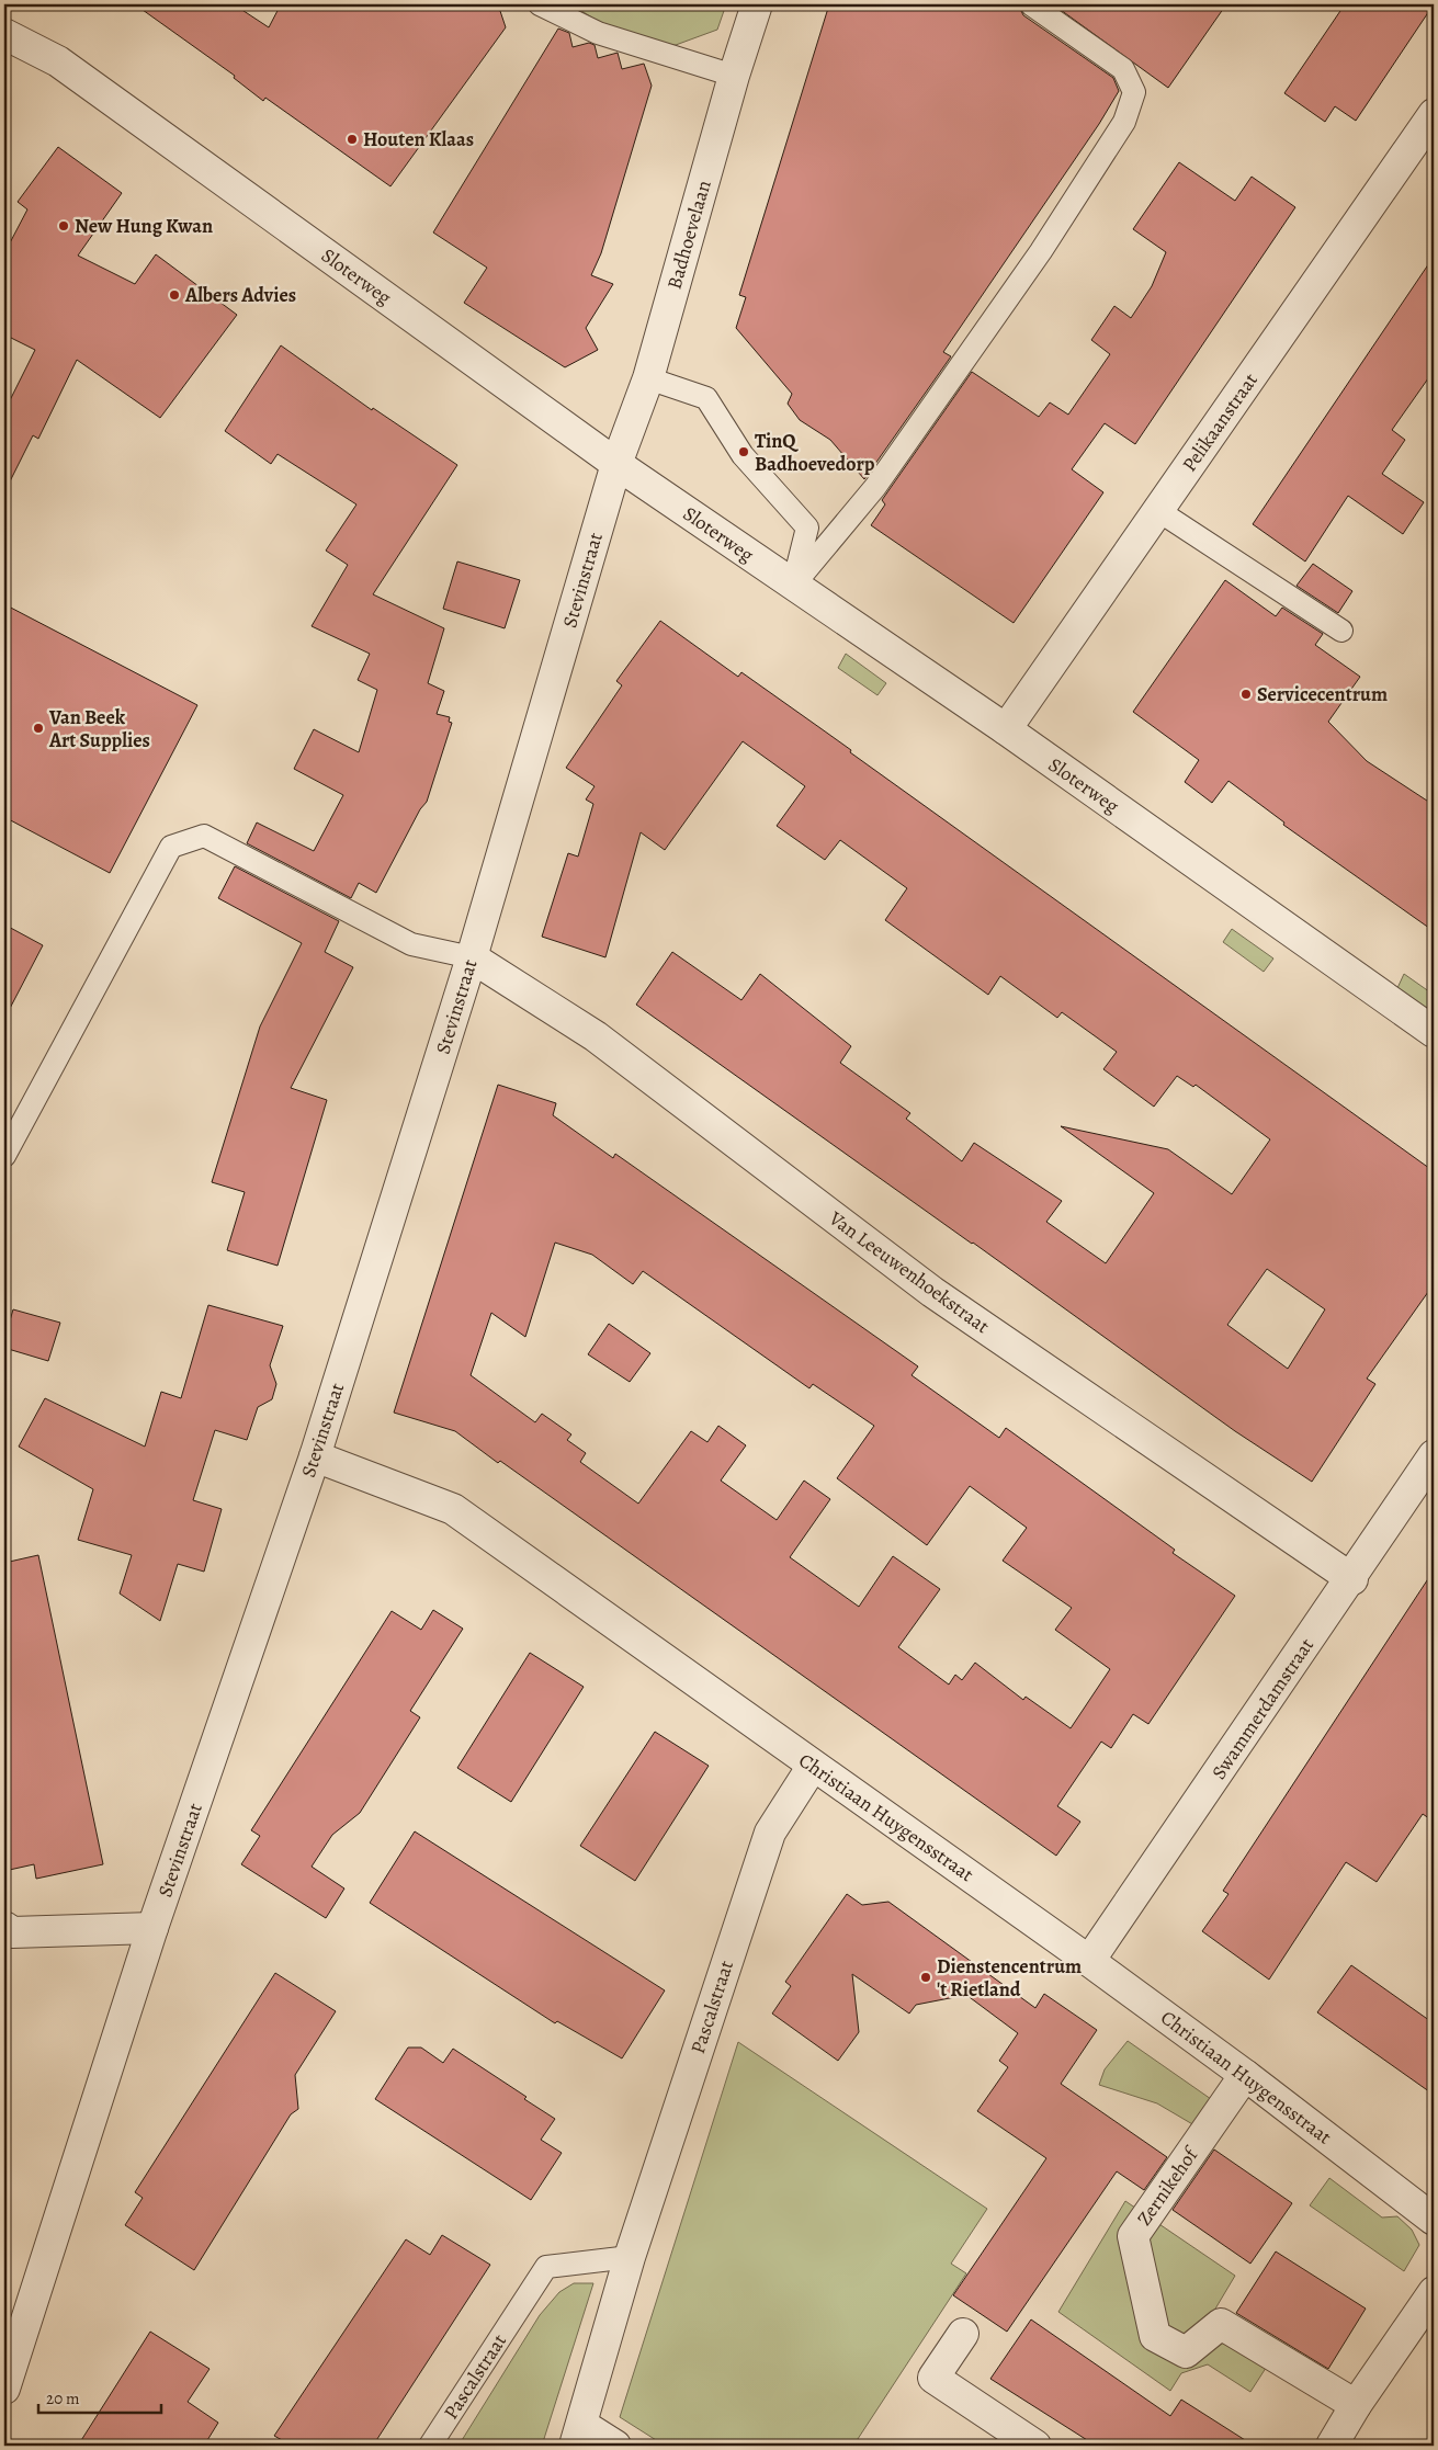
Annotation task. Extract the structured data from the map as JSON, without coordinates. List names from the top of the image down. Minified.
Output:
{"streets":{"street":["Badhoevelaan","Sloterweg","Pelikaanstraat","Stevinstraat","Van Leeuwenhoekstraat","Swammerdamstraat","Christiaan Huygensstraat","Pascalstraat","Zernikehof"]},"crossings":[["Badhoevelaan","Sloterweg"],["Badhoevelaan","Stevinstraat"],["Sloterweg","Pelikaanstraat"],["Sloterweg","Stevinstraat"],["Stevinstraat","Van Leeuwenhoekstraat"],["Stevinstraat","Christiaan Huygensstraat"],["Van Leeuwenhoekstraat","Swammerdamstraat"],["Swammerdamstraat","Christiaan Huygensstraat"],["Christiaan Huygensstraat","Pascalstraat"],["Christiaan Huygensstraat","Zernikehof"]],"places":["Houten Klaas","New Hung Kwan","Albers Advies","TinQ Badhoevedorp","Servicecentrum","Van Beek Art Supplies","Dienstencentrum 't Rietland"],"scale_bar":"20 m"}
